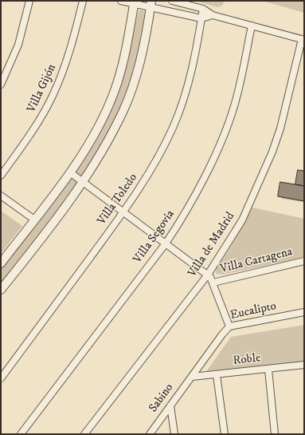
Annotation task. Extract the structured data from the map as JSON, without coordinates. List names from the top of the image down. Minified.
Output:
{"streets":{"street":["Villa Gijón","Villa Toledo","Villa Segovia","Villa de Madrid","Villa Cartagena","Eucalipto","Roble","Sabino"]},"crossings":[["Eucalipto","Roble"],["Eucalipto","Sabino"],["Roble","Sabino"]]}
